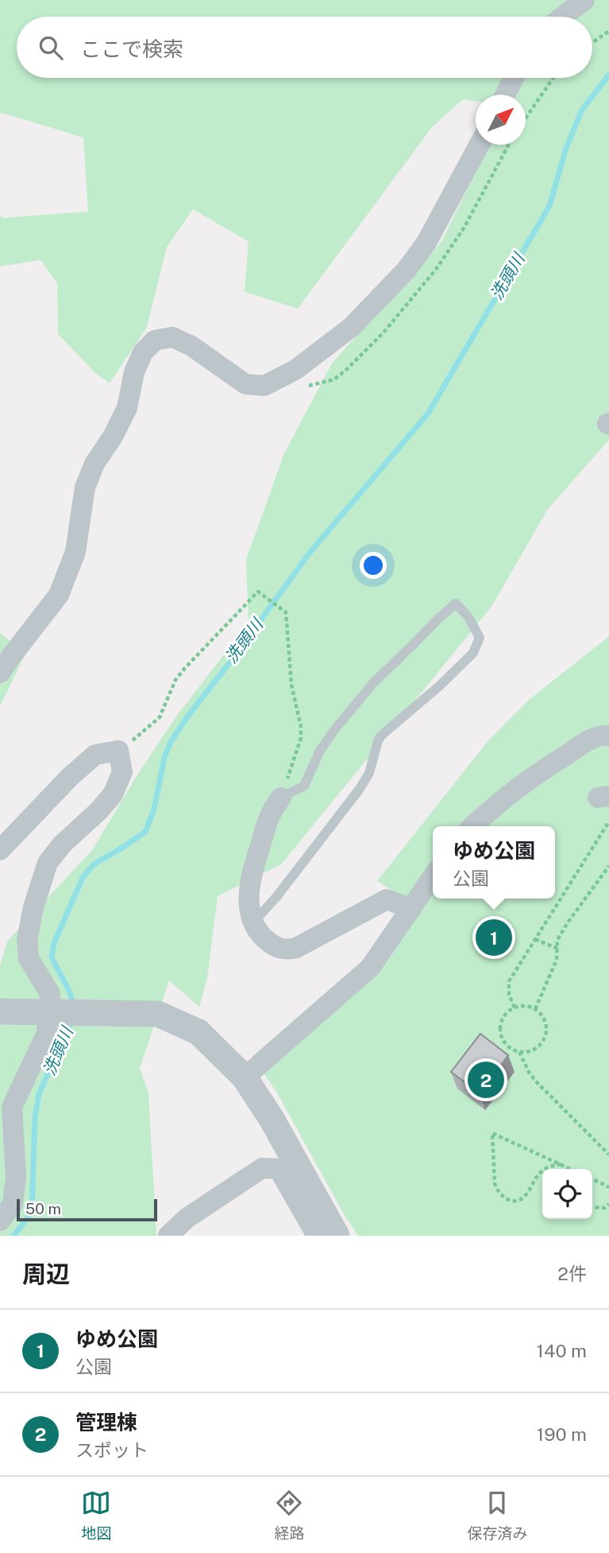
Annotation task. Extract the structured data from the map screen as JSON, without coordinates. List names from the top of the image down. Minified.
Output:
{"water":["洗頭川"],"scale_bar":"50 m","north":"top right","page":{"search":"ここで検索","popup":["ゆめ公園","公園"],"pins":["1","2"],"scale":"50 m","heading":["周辺","2件"],"list":[{"mark":"1","name":"ゆめ公園","note":"公園","value":"140 m"},{"mark":"2","name":"管理棟","note":"スポット","value":"190 m"}],"nav":["地図","経路","保存済み"]}}
